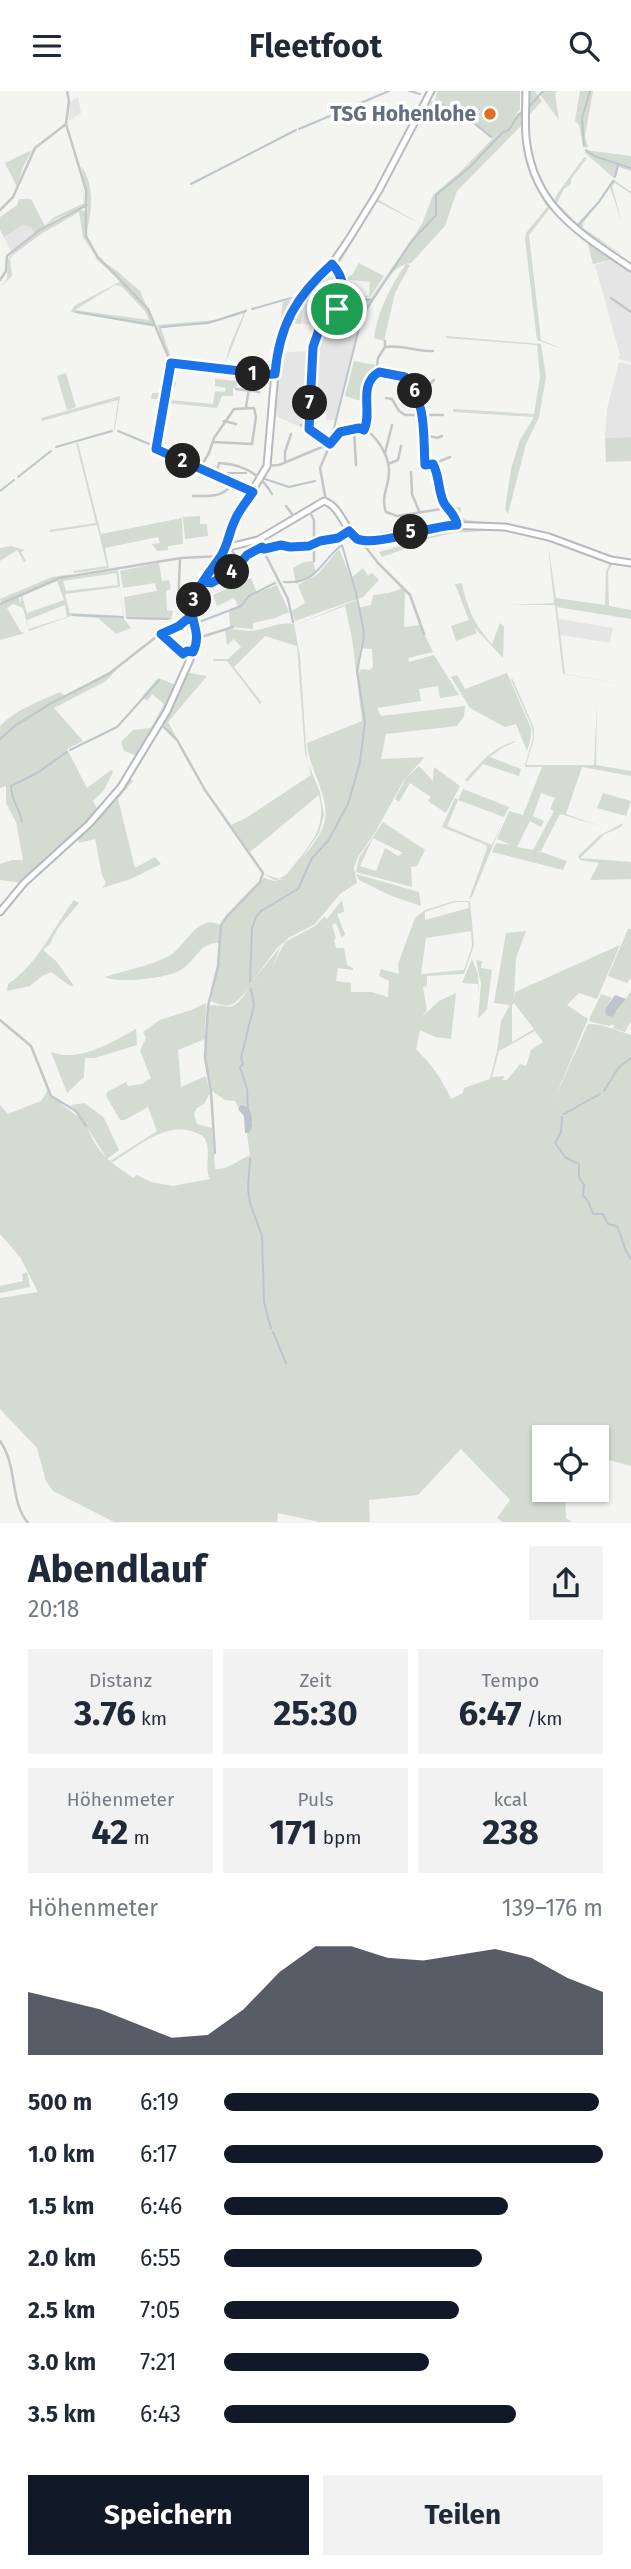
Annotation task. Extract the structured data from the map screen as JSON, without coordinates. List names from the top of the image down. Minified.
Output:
{"places":["TSG Hohenlohe"],"page":{"header":"Fleetfoot","pins":["1","6","7","2","5","4","3"],"heading":["Abendlauf","20:18"],"stats":[["Distanz","3.76 km"],["Zeit","25:30"],["Tempo","6:47 /km"],["Höhenmeter","42 m"],["Puls","171 bpm"],["kcal","238"]],"chart":["Höhenmeter","139–176 m"],"list":[{"name":"500 m","note":"6:19"},{"name":"1.0 km","note":"6:17"},{"name":"1.5 km","note":"6:46"},{"name":"2.0 km","note":"6:55"},{"name":"2.5 km","note":"7:05"},{"name":"3.0 km","note":"7:21"},{"name":"3.5 km","note":"6:43"}],"buttons":["Speichern","Teilen"]}}
